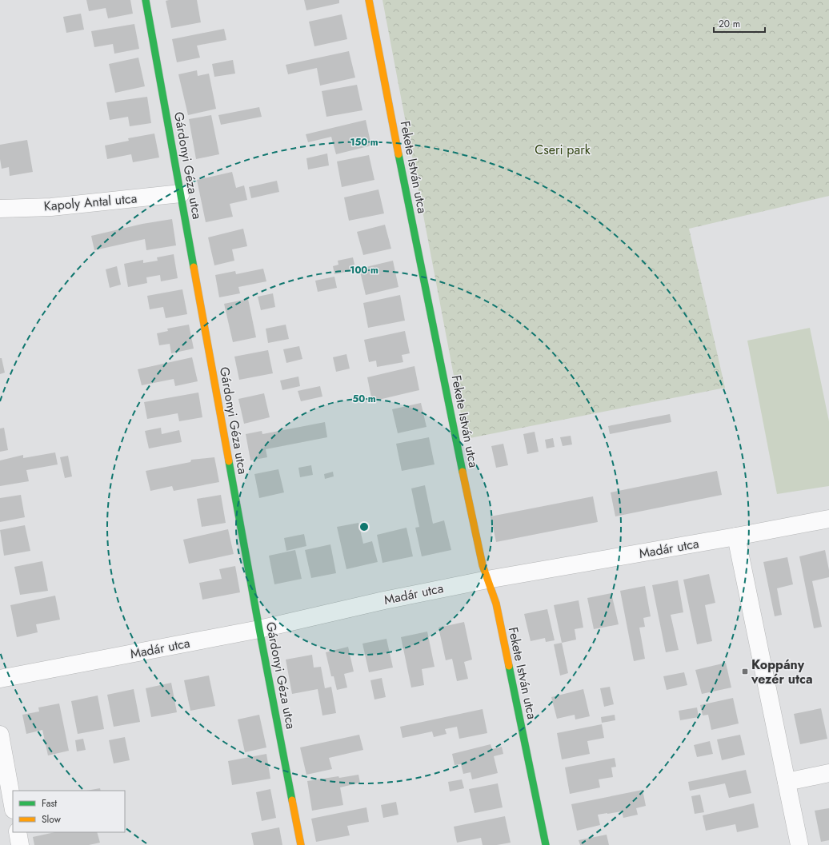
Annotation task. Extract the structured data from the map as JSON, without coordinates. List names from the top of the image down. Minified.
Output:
{"streets":{"street":["Gárdonyi Géza utca","Fekete István utca","Kapoly Antal utca","Madár utca"]},"crossings":[["Gárdonyi Géza utca","Kapoly Antal utca"],["Gárdonyi Géza utca","Madár utca"],["Fekete István utca","Madár utca"]],"parks":["Cseri park"],"places":{"transit":["Koppány vezér utca"]},"legend":["Fast","Slow"],"scale_bar":"20 m","rings":["150 m","100 m","50 m"]}
